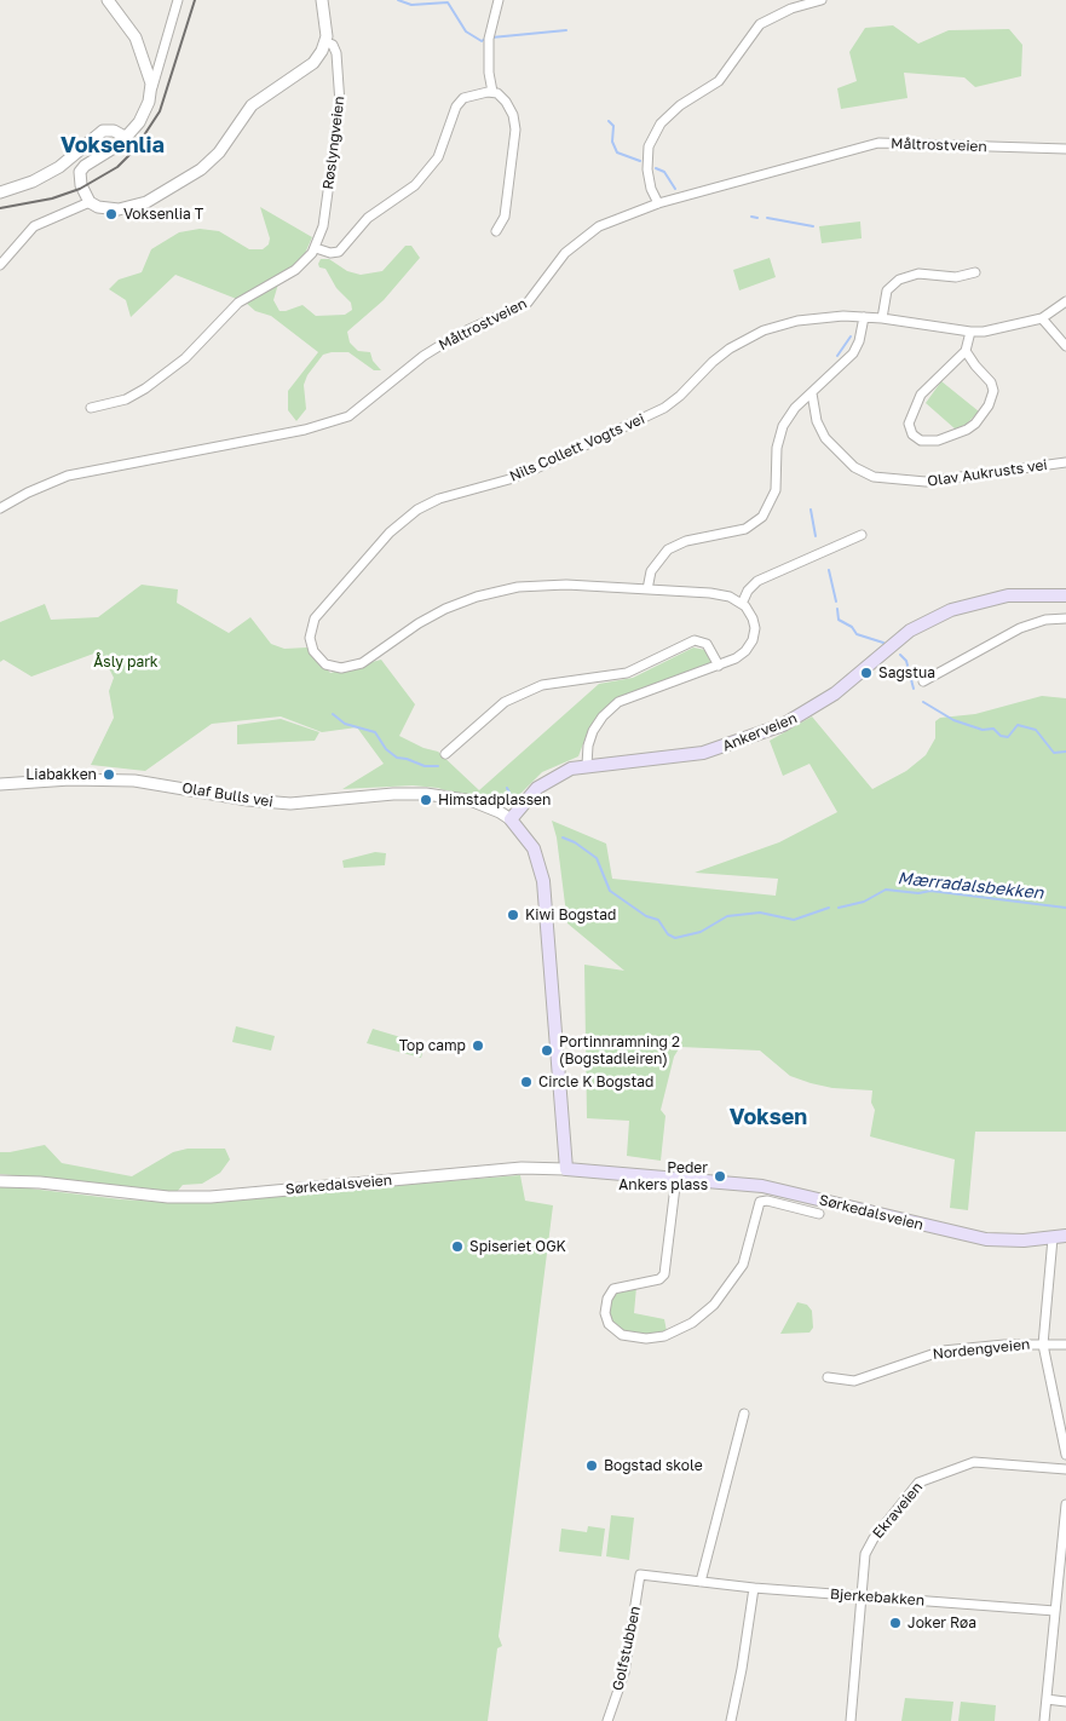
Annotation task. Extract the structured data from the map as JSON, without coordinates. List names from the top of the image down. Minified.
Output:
{"streets":{"main road":["Ankerveien","Sørkedalsveien"],"street":["Røslyngveien","Måltrostveien","Nils Collett Vogts vei","Olav Aukrusts vei","Olaf Bulls vei","Nordengveien","Ekraveien","Bjerkebakken","Golfstubben"]},"crossings":[["Ankerveien","Olaf Bulls vei"],["Ekraveien","Bjerkebakken"],["Bjerkebakken","Golfstubben"]],"districts":["Voksenlia","Voksen"],"water":["Mærradalsbekken"],"parks":["Åsly park"],"places":["Voksenlia T","Sagstua","Liabakken","Himstadplassen","Kiwi Bogstad","Top camp","Portinnramning 2 (Bogstadleiren)","Circle K Bogstad","Peder Ankers plass","Spiseriet OGK","Bogstad skole","Joker Røa"]}
